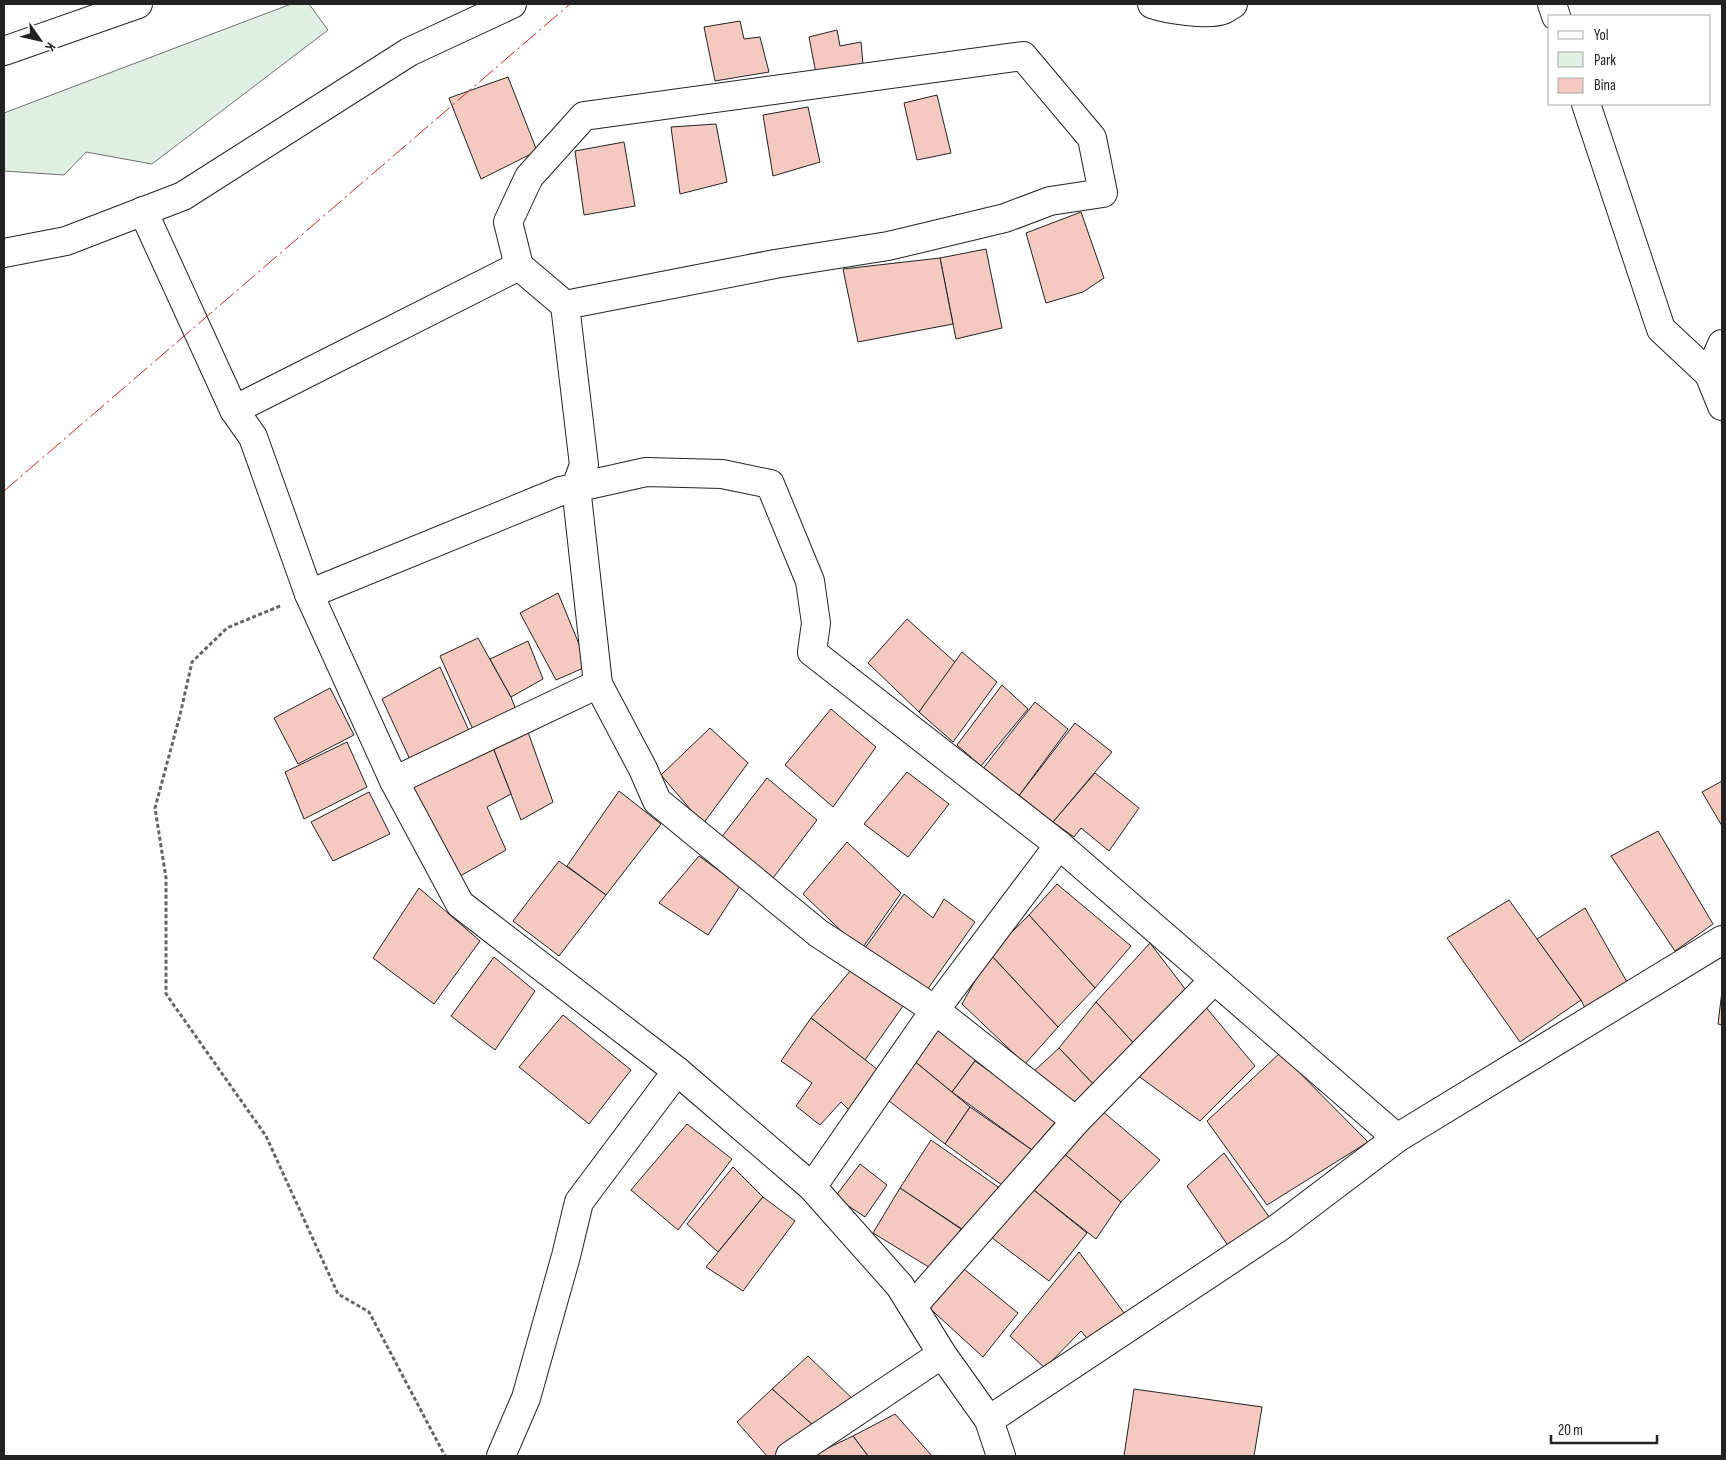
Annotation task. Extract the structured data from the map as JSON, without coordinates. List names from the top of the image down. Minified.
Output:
{"legend":["Yol","Park","Bina"],"scale_bar":"20 m","north":"bottom right"}
